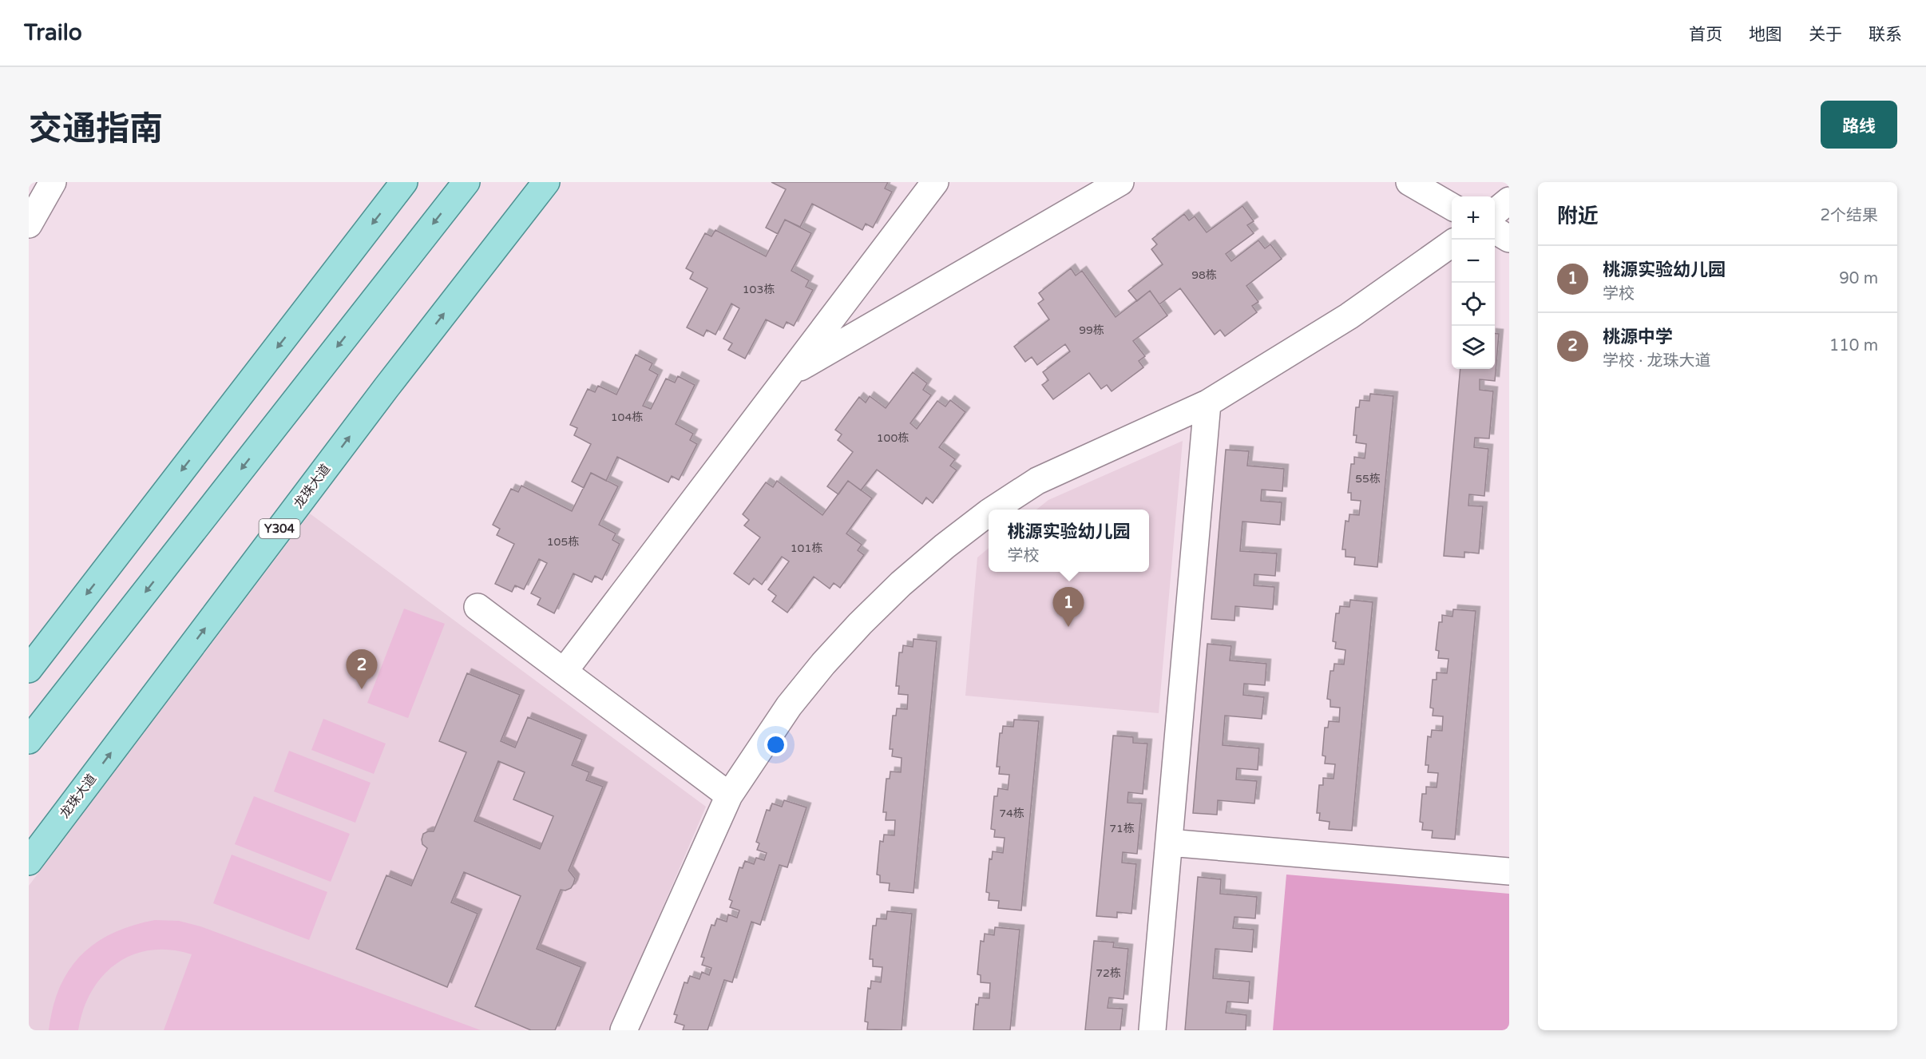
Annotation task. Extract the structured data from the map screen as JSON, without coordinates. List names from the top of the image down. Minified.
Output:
{"streets":{"main road":["龙珠大道","Y304"]},"house_numbers":["98栋","103栋","99栋","104栋","100栋","55栋","105栋","101栋","74栋","71栋","72栋"],"page":{"header":"Trailo","nav":["首页","地图","关于","联系"],"title":"交通指南","buttons":"路线","heading":["附近","2个结果"],"map_buttons":["+","−"],"list":[{"mark":"1","name":"桃源实验幼儿园","note":"学校","value":"90 m"},{"mark":"2","name":"桃源中学","note":"学校 · 龙珠大道","value":"110 m"}],"popup":["桃源实验幼儿园","学校"],"pins":["1","2"]}}
